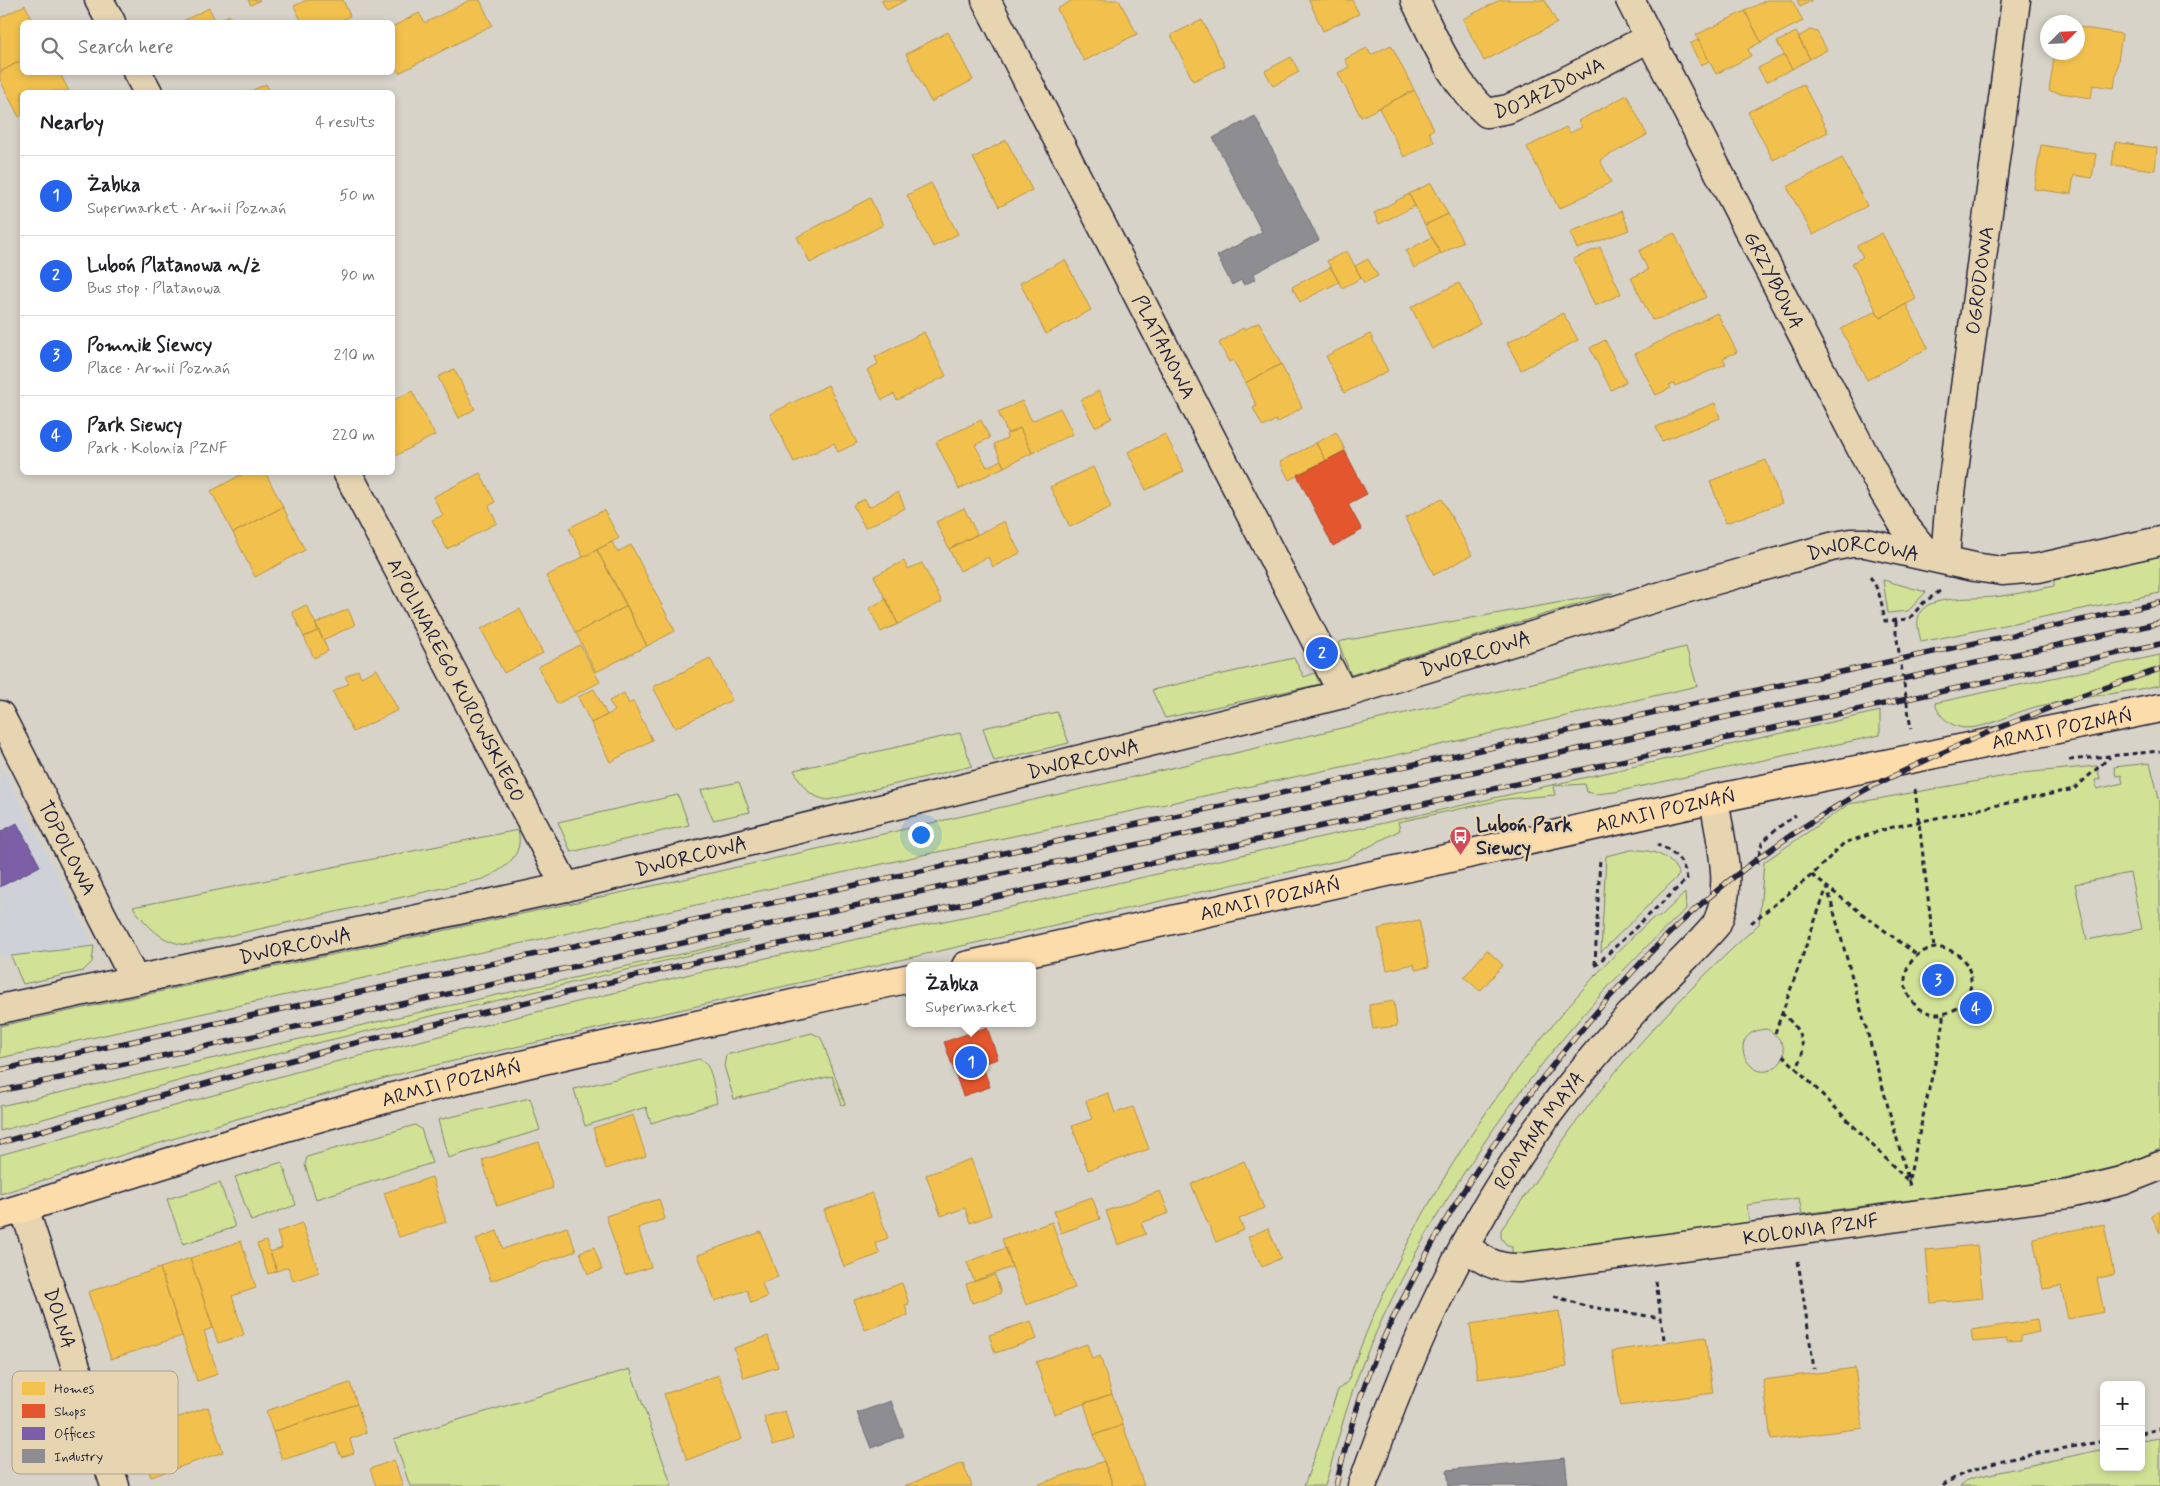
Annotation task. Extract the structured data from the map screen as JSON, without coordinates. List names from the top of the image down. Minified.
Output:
{"streets":{"main road":["ARMII POZNAŃ"],"street":["DOJAZDOWA","GRZYBOWA","OGRODOWA","PLATANOWA","DWORCOWA","APOLINAREGO KUROWSKIEGO","TOPOLOWA","ROMANA MAYA","KOLONIA PZNF","DOLNA"]},"crossings":[["DOJAZDOWA","GRZYBOWA"],["GRZYBOWA","OGRODOWA"],["GRZYBOWA","DWORCOWA"],["OGRODOWA","DWORCOWA"],["PLATANOWA","DWORCOWA"],["DWORCOWA","APOLINAREGO KUROWSKIEGO"],["DWORCOWA","TOPOLOWA"],["ARMII POZNAŃ","ROMANA MAYA"],["ARMII POZNAŃ","DOLNA"],["ROMANA MAYA","KOLONIA PZNF"]],"places":{"bus stop":["Luboń Park Siewcy"]},"legend":["Homes","Shops","Offices","Industry"],"north":"top right","page":{"search":"Search here","heading":["Nearby","4 results"],"list":[{"mark":"1","name":"Żabka","note":"Supermarket · Armii Poznań","value":"50 m"},{"mark":"2","name":"Luboń Platanowa n/ż","note":"Bus stop · Platanowa","value":"90 m"},{"mark":"3","name":"Pomnik Siewcy","note":"Place · Armii Poznań","value":"210 m"},{"mark":"4","name":"Park Siewcy","note":"Park · Kolonia PZNF","value":"220 m"}],"pins":["2","3","4","1"],"popup":["Żabka","Supermarket"],"map_buttons":["+","−"]}}
